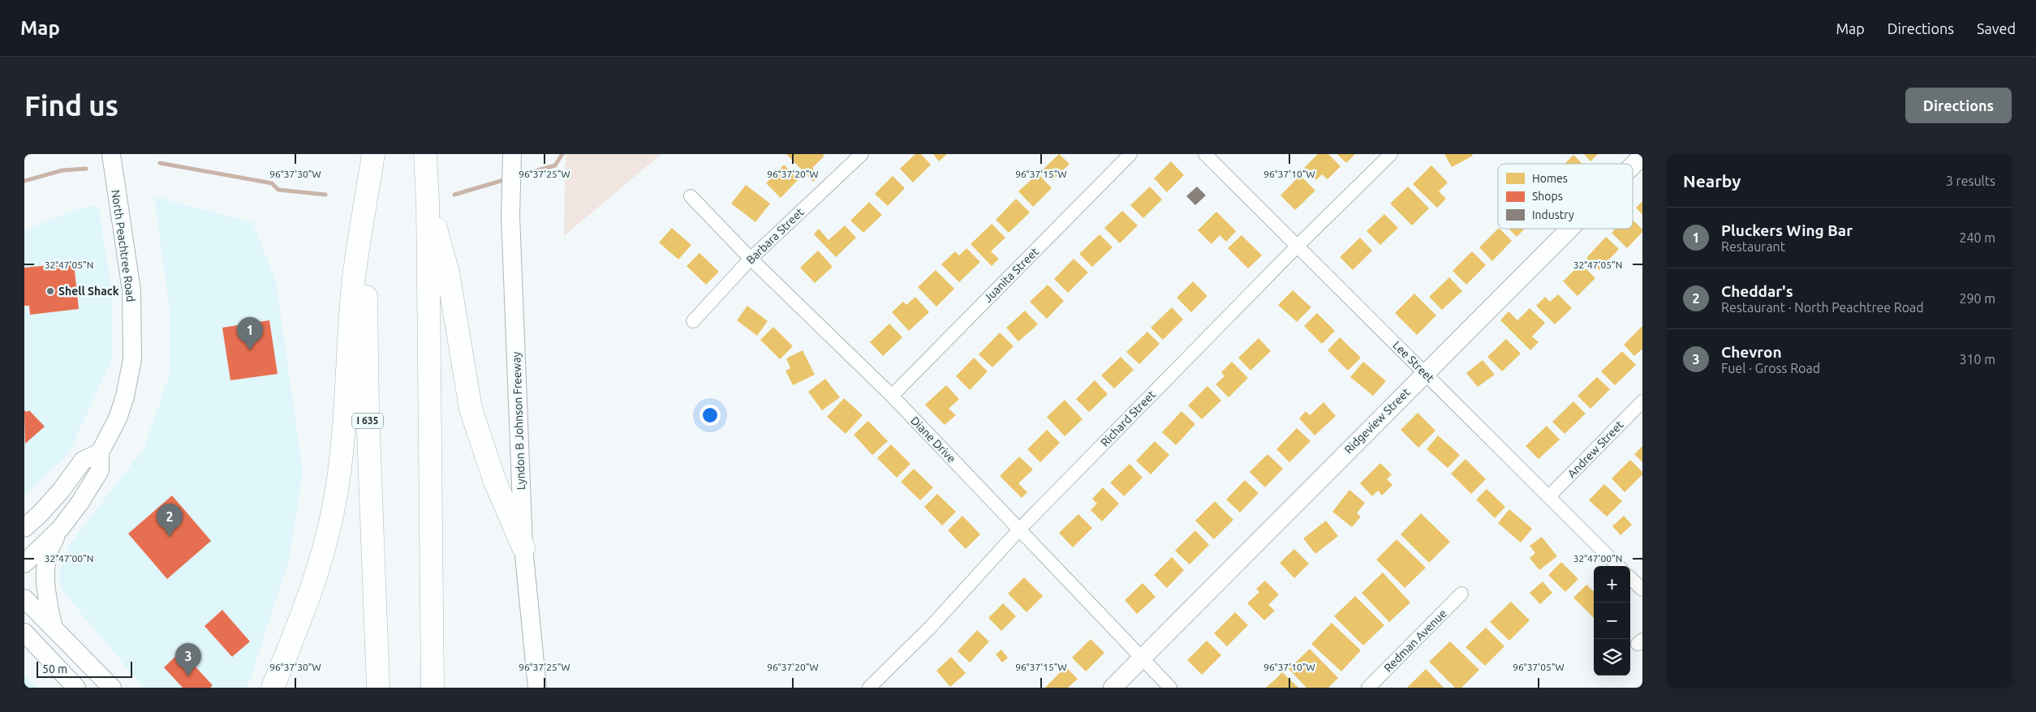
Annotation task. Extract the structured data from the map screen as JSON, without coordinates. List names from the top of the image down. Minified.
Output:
{"streets":{"highway":["I 635"],"street":["Barbara Street","North Peachtree Road","Juanita Street","Lee Street","Richard Street","Lyndon B Johnson Freeway","Ridgeview Street","Diane Drive","Andrew Street","Redman Avenue"]},"crossings":[["Barbara Street","Diane Drive"],["Juanita Street","Diane Drive"],["Lee Street","Richard Street"],["Lee Street","Ridgeview Street"],["Lee Street","Andrew Street"],["Richard Street","Diane Drive"],["Ridgeview Street","Diane Drive"]],"places":["Shell Shack"],"legend":["Homes","Shops","Industry"],"scale_bar":"50 m","page":{"header":"Map","nav":["Map","Directions","Saved"],"buttons":"Directions","title":"Find us","heading":["Nearby","3 results"],"list":[{"mark":"1","name":"Pluckers Wing Bar","note":"Restaurant","value":"240 m"},{"mark":"2","name":"Cheddar's","note":"Restaurant · North Peachtree Road","value":"290 m"},{"mark":"3","name":"Chevron","note":"Fuel · Gross Road","value":"310 m"}],"pins":["1","2","3"],"map_buttons":["+","−"],"scale":"50 m"},"coordinates":["96°37'30\"W","96°37'25\"W","96°37'20\"W","96°37'15\"W","96°37'10\"W","32°47'05\"N","32°47'00\"N","96°37'05\"W"]}
